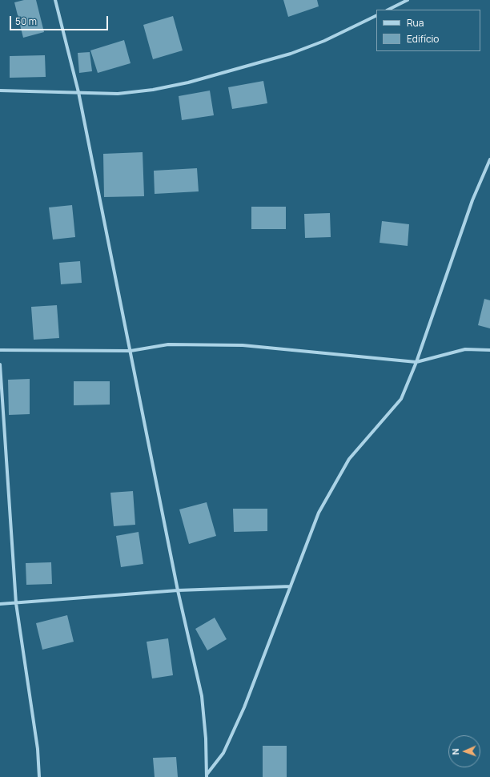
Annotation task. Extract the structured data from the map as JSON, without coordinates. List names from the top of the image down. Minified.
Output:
{"legend":["Rua","Edifício"],"scale_bar":"50 m","north":"left"}
